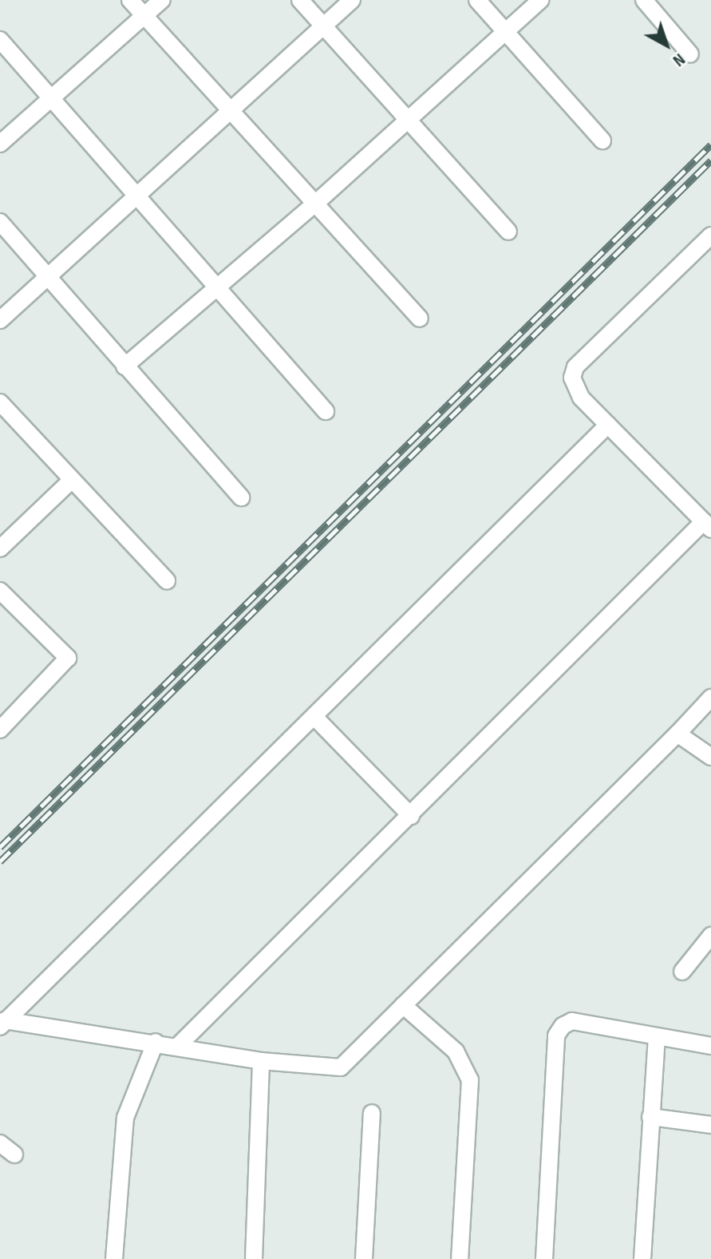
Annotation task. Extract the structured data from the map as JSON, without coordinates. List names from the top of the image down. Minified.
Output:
{"north":"bottom right"}
